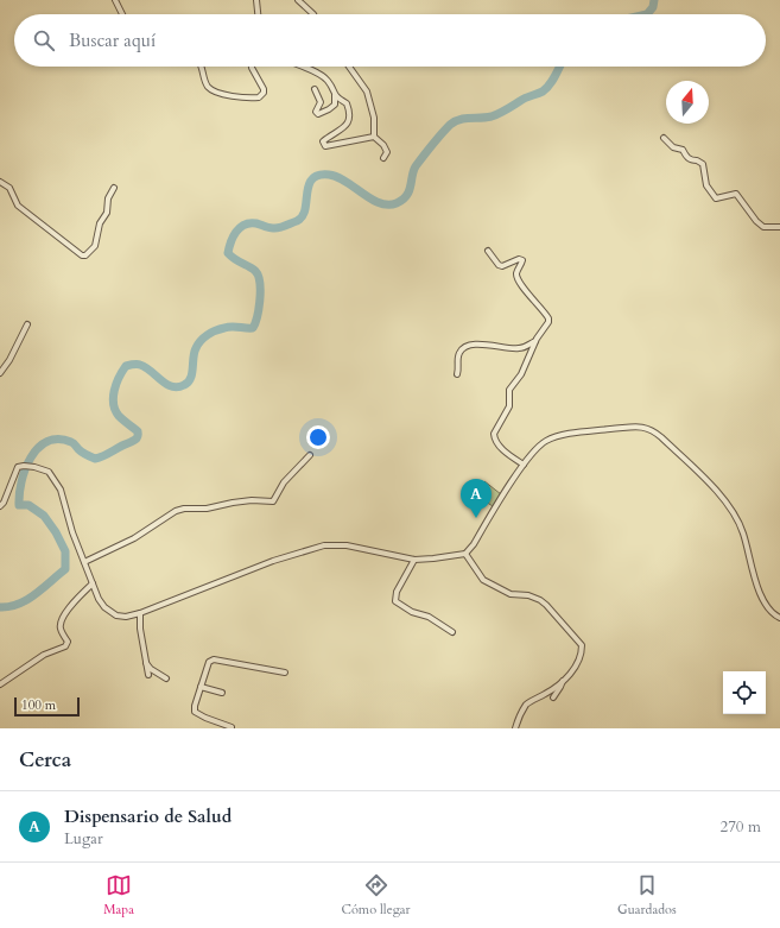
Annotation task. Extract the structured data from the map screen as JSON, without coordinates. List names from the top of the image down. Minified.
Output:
{"scale_bar":"100 m","north":"top","page":{"search":"Buscar aquí","pins":"A","scale":"100 m","heading":"Cerca","list":[{"mark":"A","name":"Dispensario de Salud","note":"Lugar","value":"270 m"}],"nav":["Mapa","Cómo llegar","Guardados"]}}
